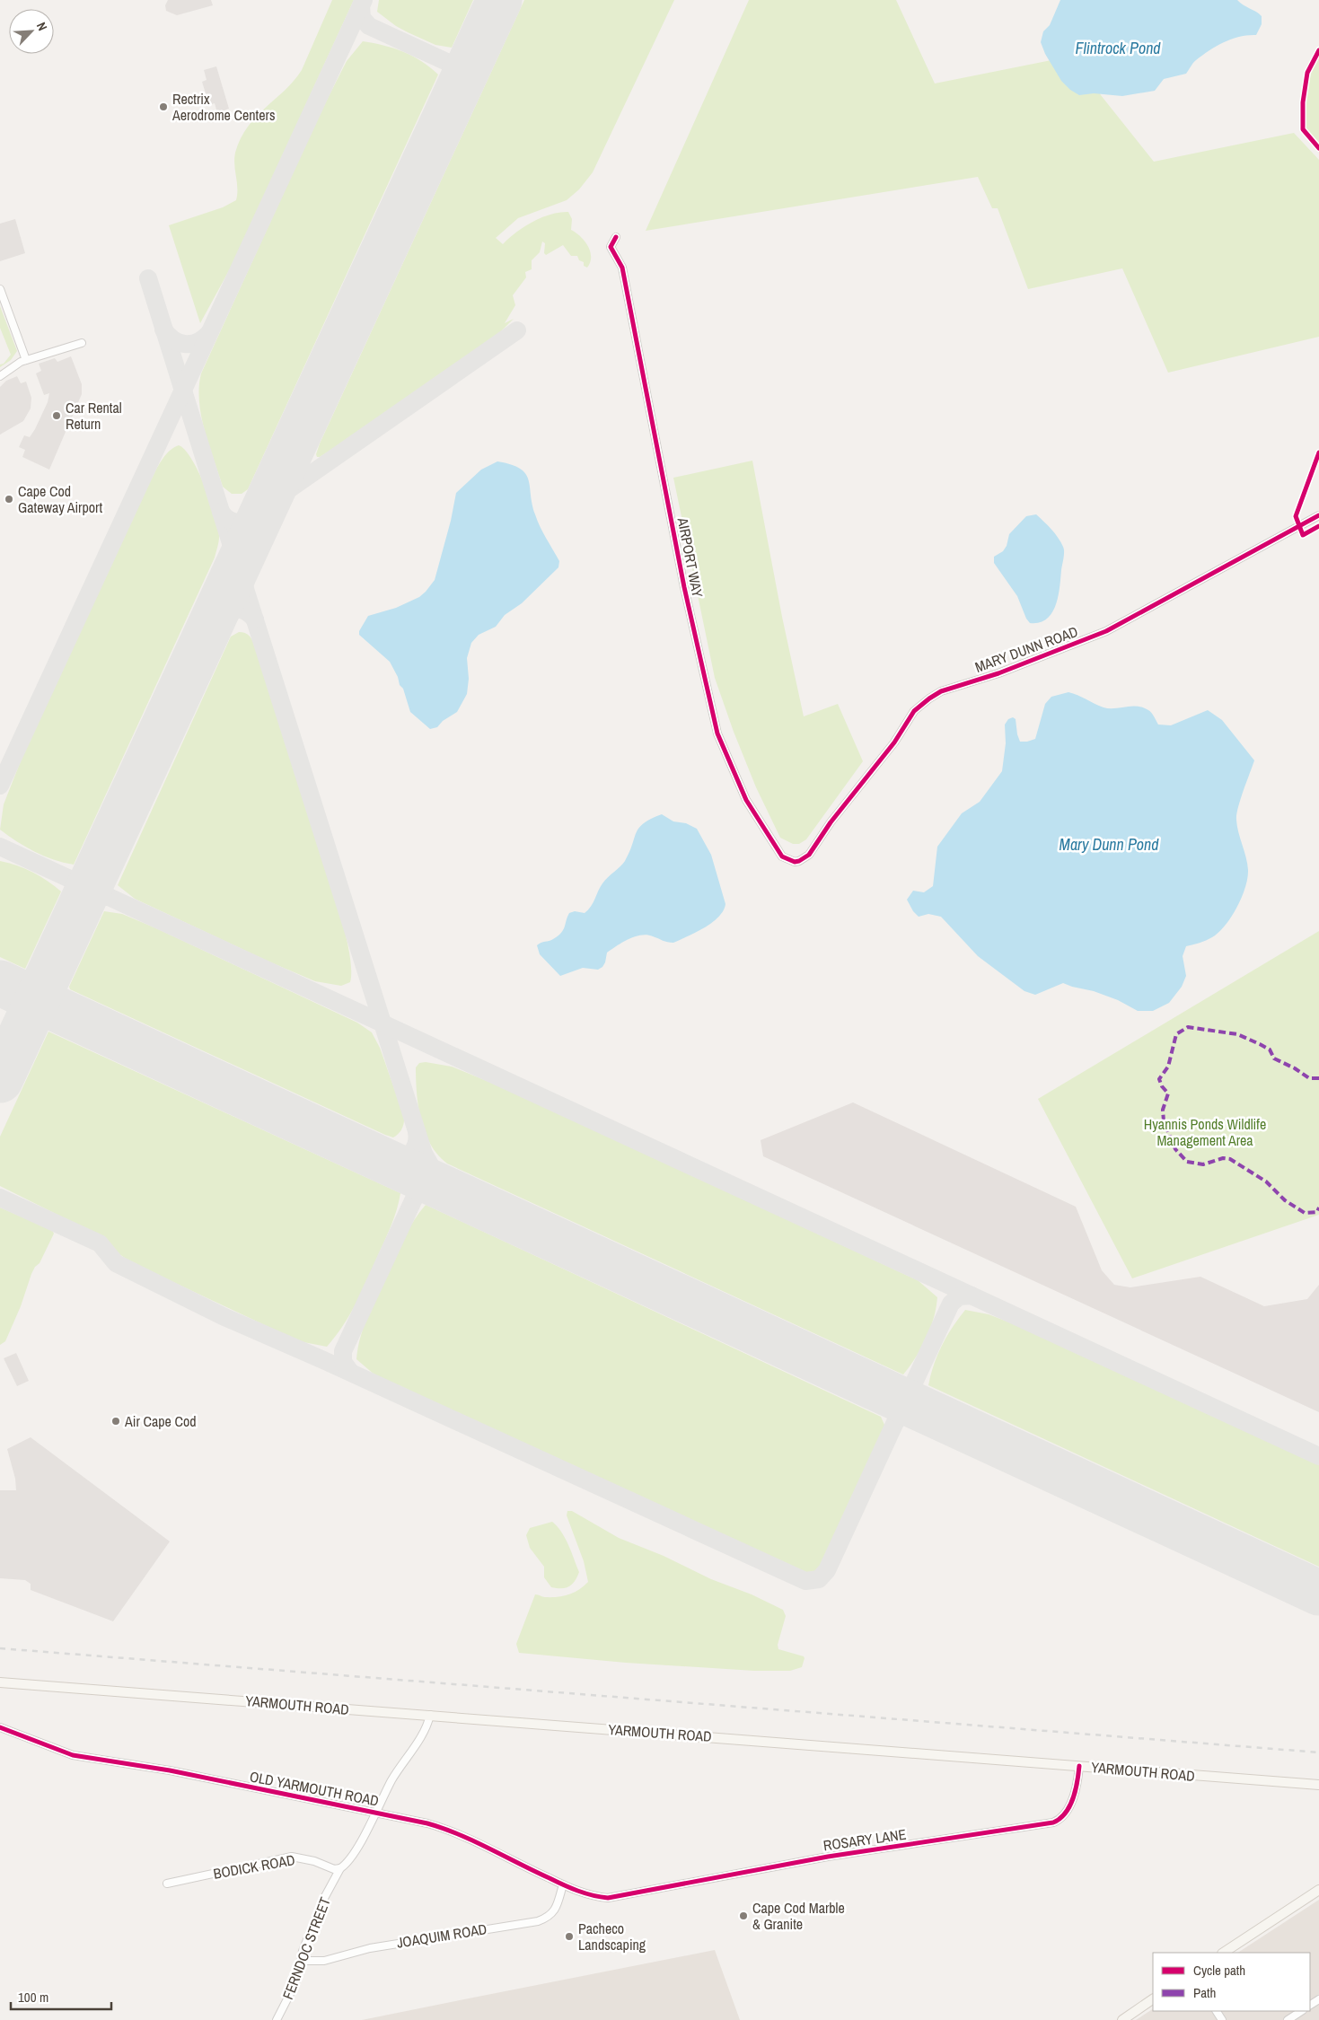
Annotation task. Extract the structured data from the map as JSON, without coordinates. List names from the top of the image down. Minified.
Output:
{"streets":{"main road":["YARMOUTH ROAD"],"street":["AIRPORT WAY","MARY DUNN ROAD","OLD YARMOUTH ROAD","ROSARY LANE","BODICK ROAD","JOAQUIM ROAD","FERNDOC STREET"]},"crossings":[["AIRPORT WAY","MARY DUNN ROAD"],["YARMOUTH ROAD","ROSARY LANE"],["YARMOUTH ROAD","FERNDOC STREET"],["OLD YARMOUTH ROAD","ROSARY LANE"],["OLD YARMOUTH ROAD","JOAQUIM ROAD"],["OLD YARMOUTH ROAD","FERNDOC STREET"],["BODICK ROAD","FERNDOC STREET"],["JOAQUIM ROAD","FERNDOC STREET"]],"water":["Flintrock Pond","Mary Dunn Pond"],"parks":["Hyannis Ponds Wildlife Management Area"],"places":["Rectrix Aerodrome Centers","Car Rental Return","Cape Cod Gateway Airport","Air Cape Cod","Cape Cod Marble & Granite","Pacheco Landscaping"],"legend":["Cycle path","Path"],"scale_bar":"100 m","north":"top right"}
